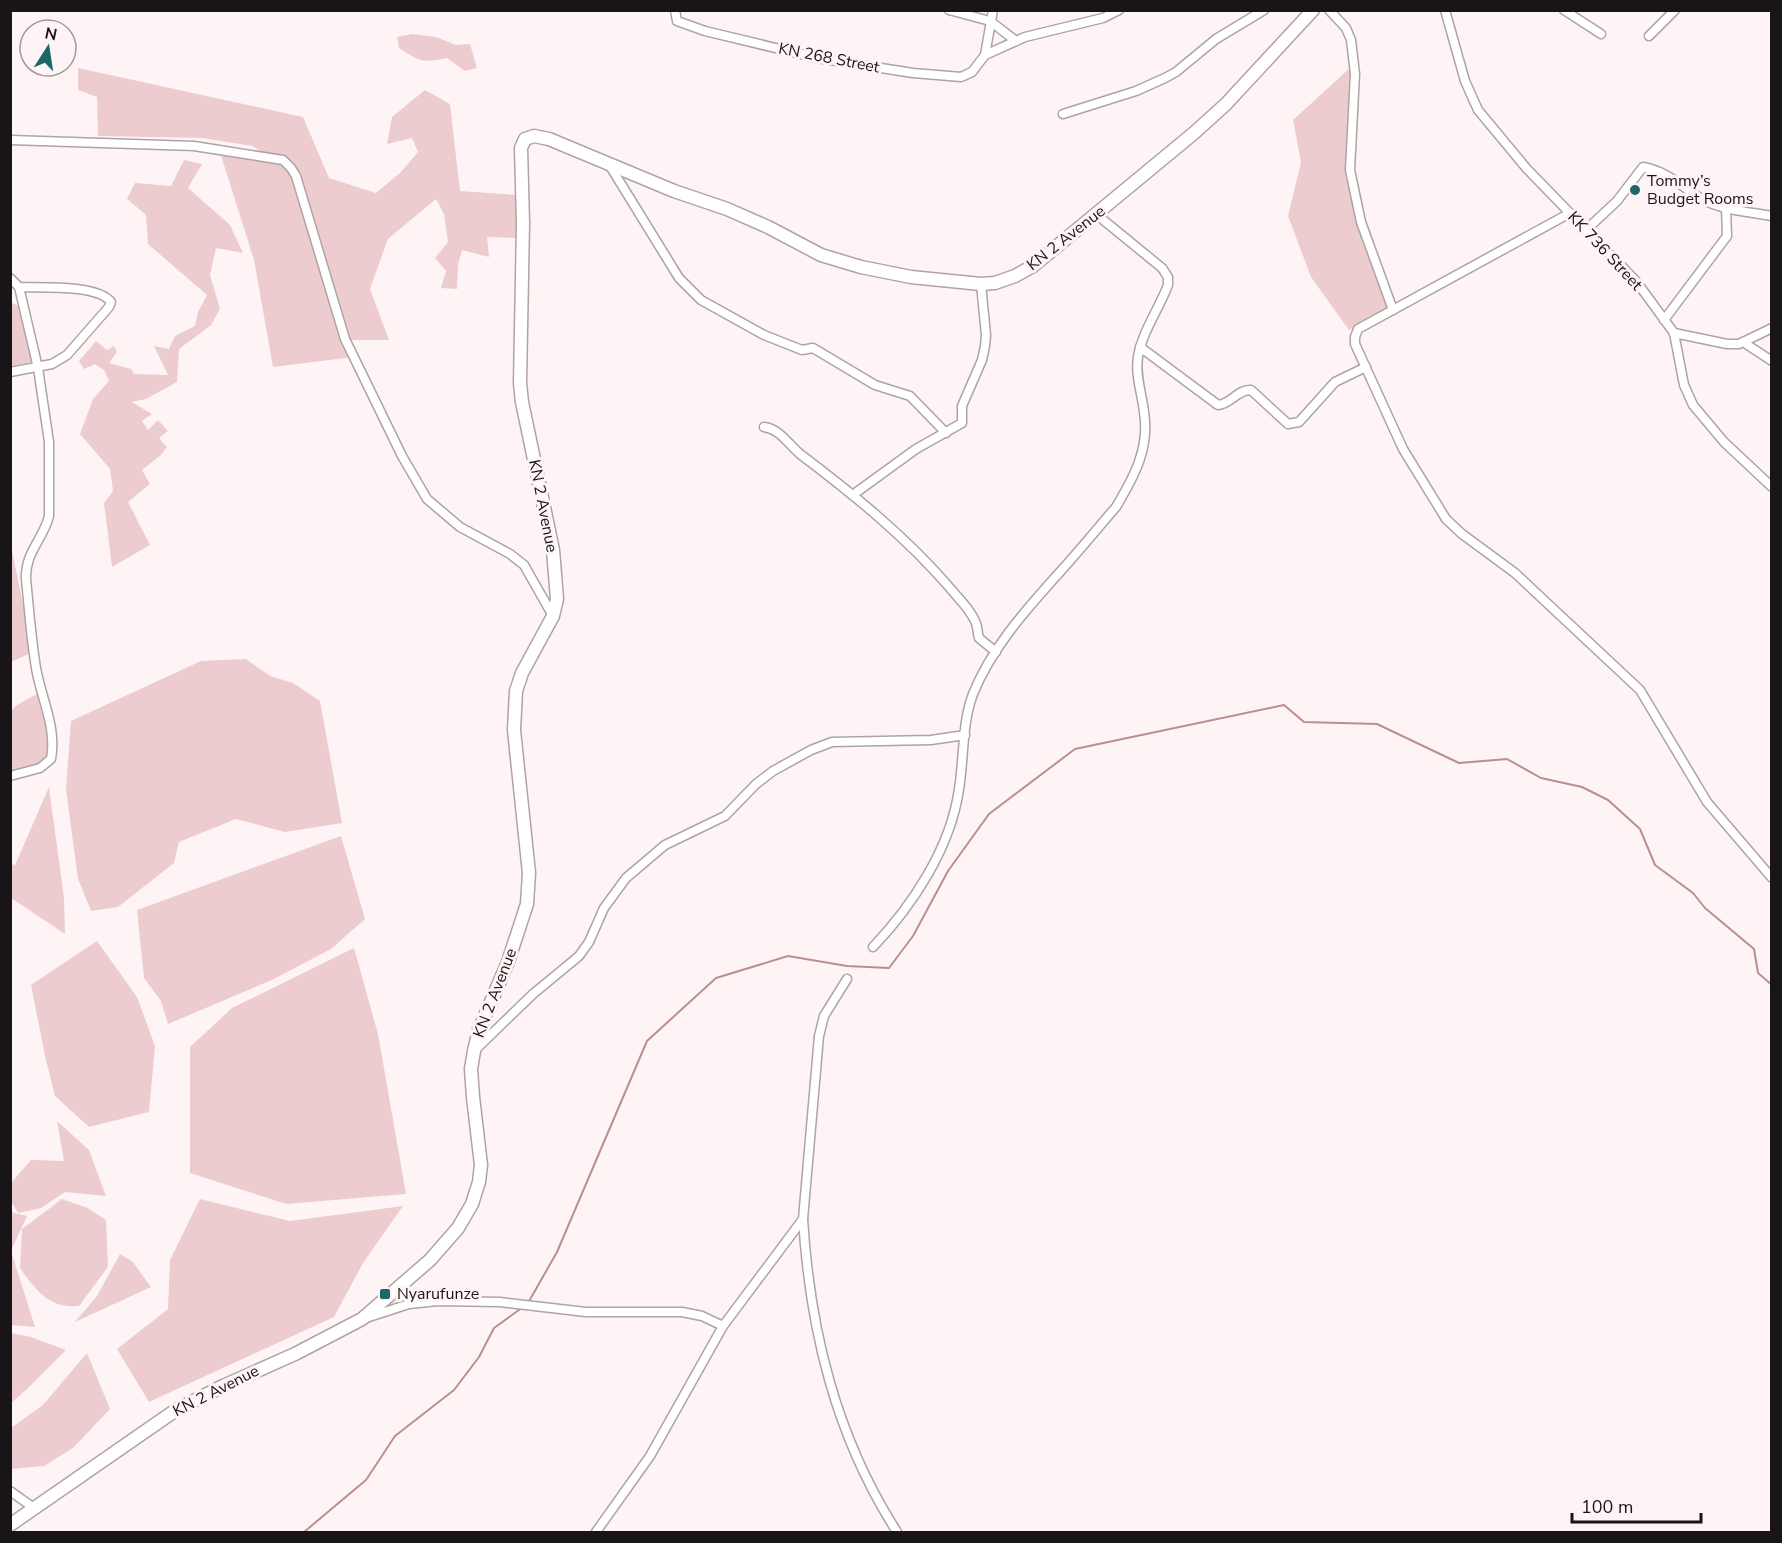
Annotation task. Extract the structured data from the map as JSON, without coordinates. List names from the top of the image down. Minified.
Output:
{"streets":{"main road":["KN 2 Avenue"],"street":["KN 268 Street","KK 736 Street"]},"places":{"other":["Tommy’s Budget Rooms"],"transit":["Nyarufunze"]},"scale_bar":"100 m","north":"top"}
